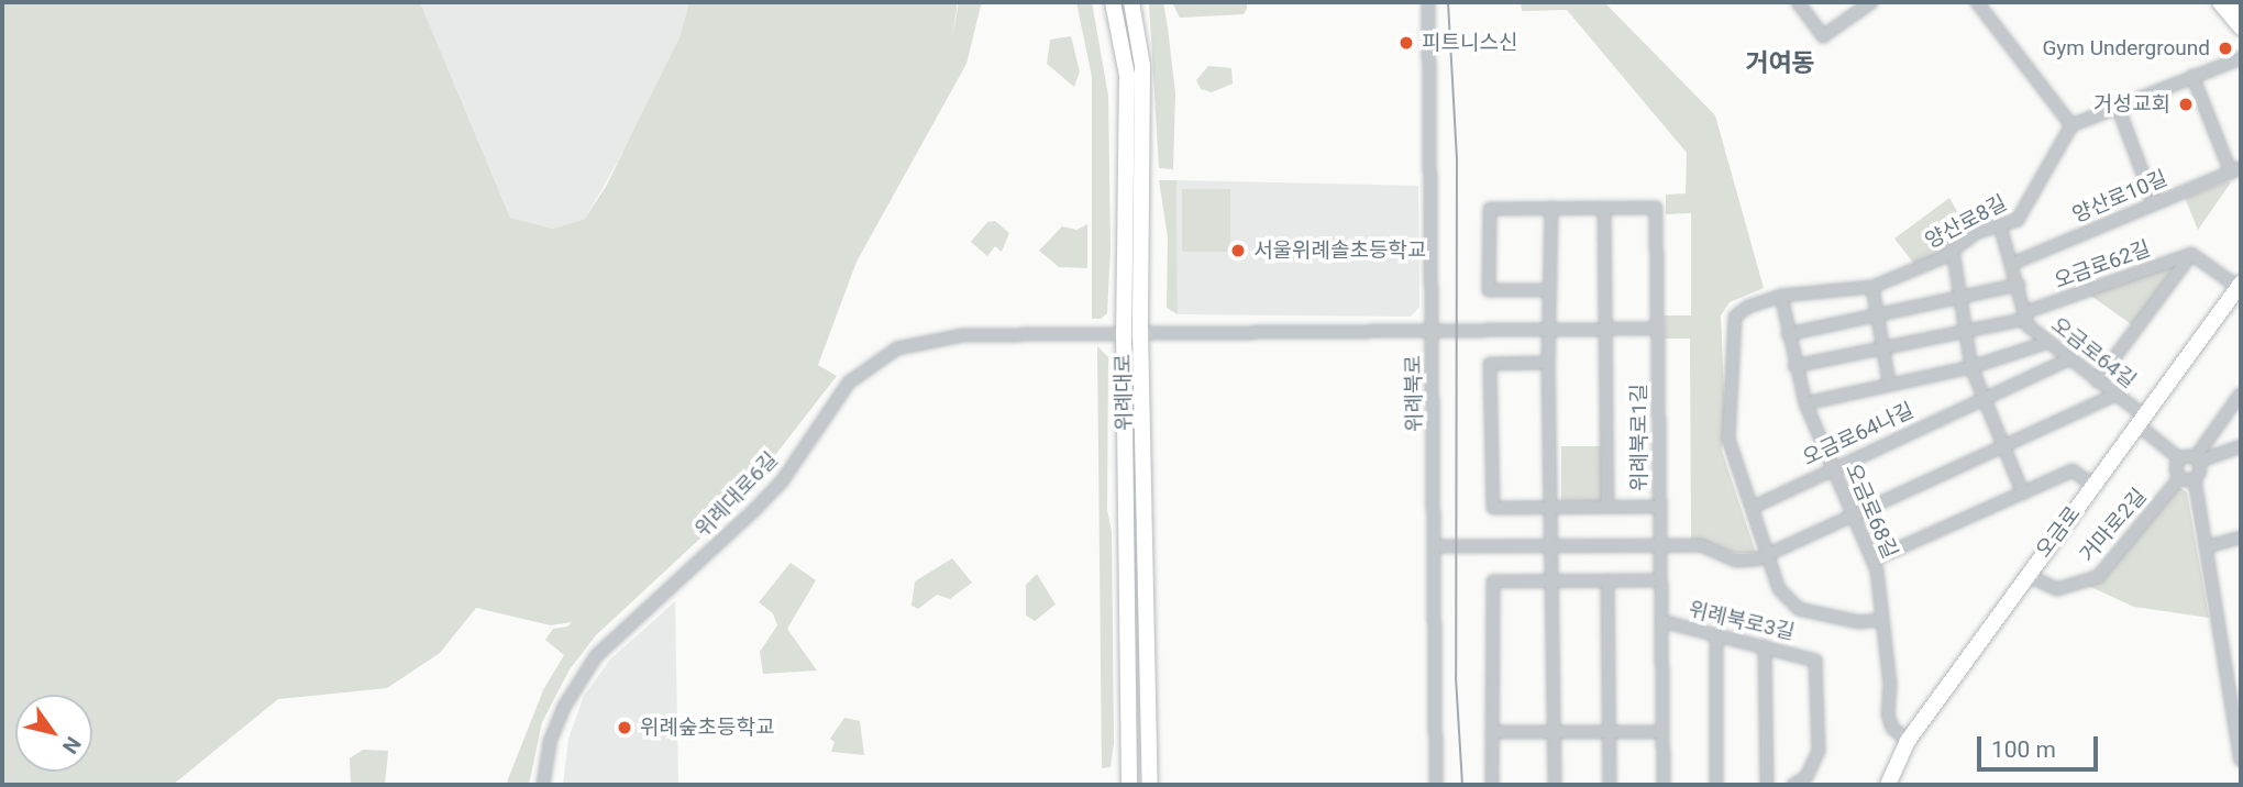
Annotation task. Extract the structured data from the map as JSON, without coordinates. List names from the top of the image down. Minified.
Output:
{"streets":{"main road":["위례대로","오금로"],"street":["양산로10길","양산로8길","오금로62길","오금로64길","위례북로","오금로64나길","위례북로1길","위례대로6길","오금로68길","거마로2길","위례북로3길"]},"crossings":[["양산로10길","오금로64길"],["양산로8길","오금로64길"],["양산로8길","오금로64나길"],["양산로8길","오금로68길"],["오금로62길","오금로64길"],["오금로62길","오금로68길"],["오금로64길","오금로64나길"],["오금로64길","오금로"],["위례대로","위례대로6길"],["위례북로","위례대로6길"],["오금로64나길","오금로68길"],["위례북로1길","위례북로3길"],["오금로68길","오금로"],["거마로2길","오금로"]],"districts":["거여동"],"places":["피트니스신","Gym Underground","거성교회","서울위례솔초등학교","위례숲초등학교"],"scale_bar":"100 m","north":"bottom right"}
